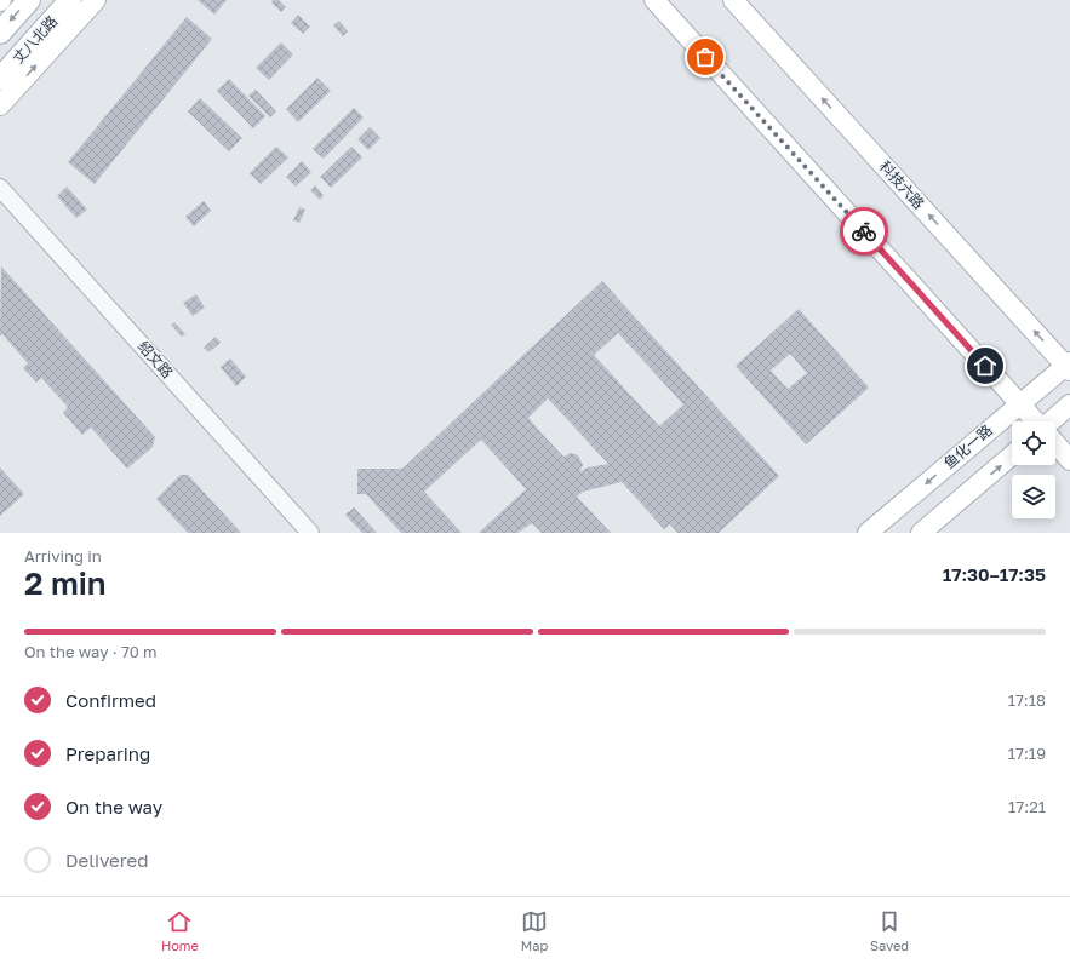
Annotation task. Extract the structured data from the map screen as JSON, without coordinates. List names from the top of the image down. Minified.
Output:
{"streets":{"main road":["丈八北路","科技六路","鱼化一路"],"street":["绍文路"]},"crossings":[["科技六路","鱼化一路"]],"page":{"heading":["2 min","Arriving in","17:30–17:35"],"bar":"On the way · 70 m","list":[["Confirmed","17:18"],["Preparing","17:19"],["On the way","17:21"],"Delivered"],"tabs":["Home","Map","Saved"]}}
